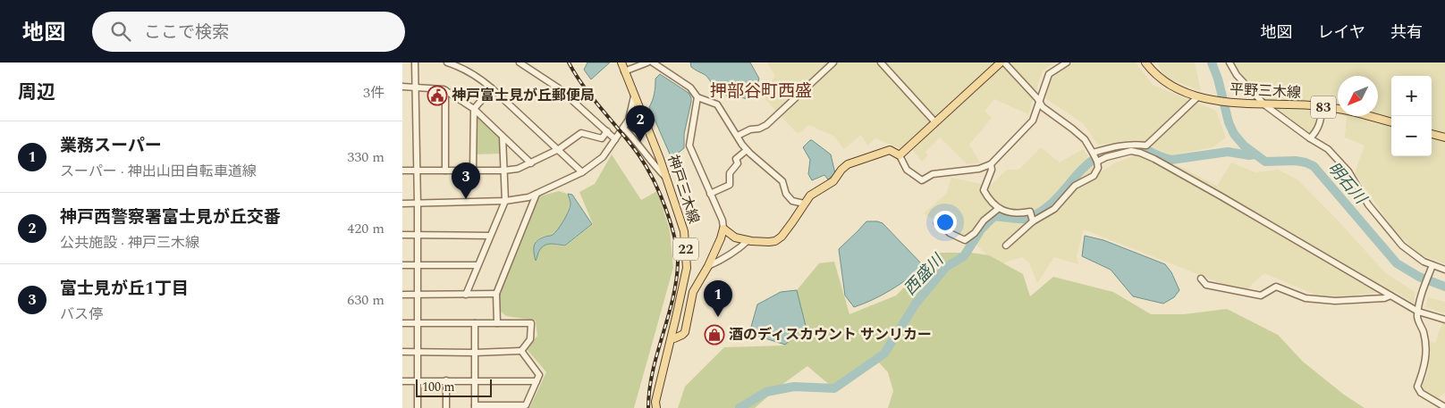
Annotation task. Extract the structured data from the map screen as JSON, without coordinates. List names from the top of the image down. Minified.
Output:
{"streets":{"main road":["平野三木線","83","神戸三木線","22"]},"districts":["押部谷町西盛"],"water":["明石川","西盛川"],"places":{"public building":["神戸富士見が丘郵便局"],"shop":["酒のディスカウント サンリカー"]},"scale_bar":"100 m","north":"bottom left","page":{"header":"地図","search":"ここで検索","nav":["地図","レイヤ","共有"],"heading":["周辺","3件"],"map_buttons":["+","−"],"pins":["2","3","1"],"list":[{"mark":"1","name":"業務スーパー","note":"スーパー · 神出山田自転車道線","value":"330 m"},{"mark":"2","name":"神戸西警察署富士見が丘交番","note":"公共施設 · 神戸三木線","value":"420 m"},{"mark":"3","name":"富士見が丘1丁目","note":"バス停","value":"630 m"}],"scale":"100 m"}}
